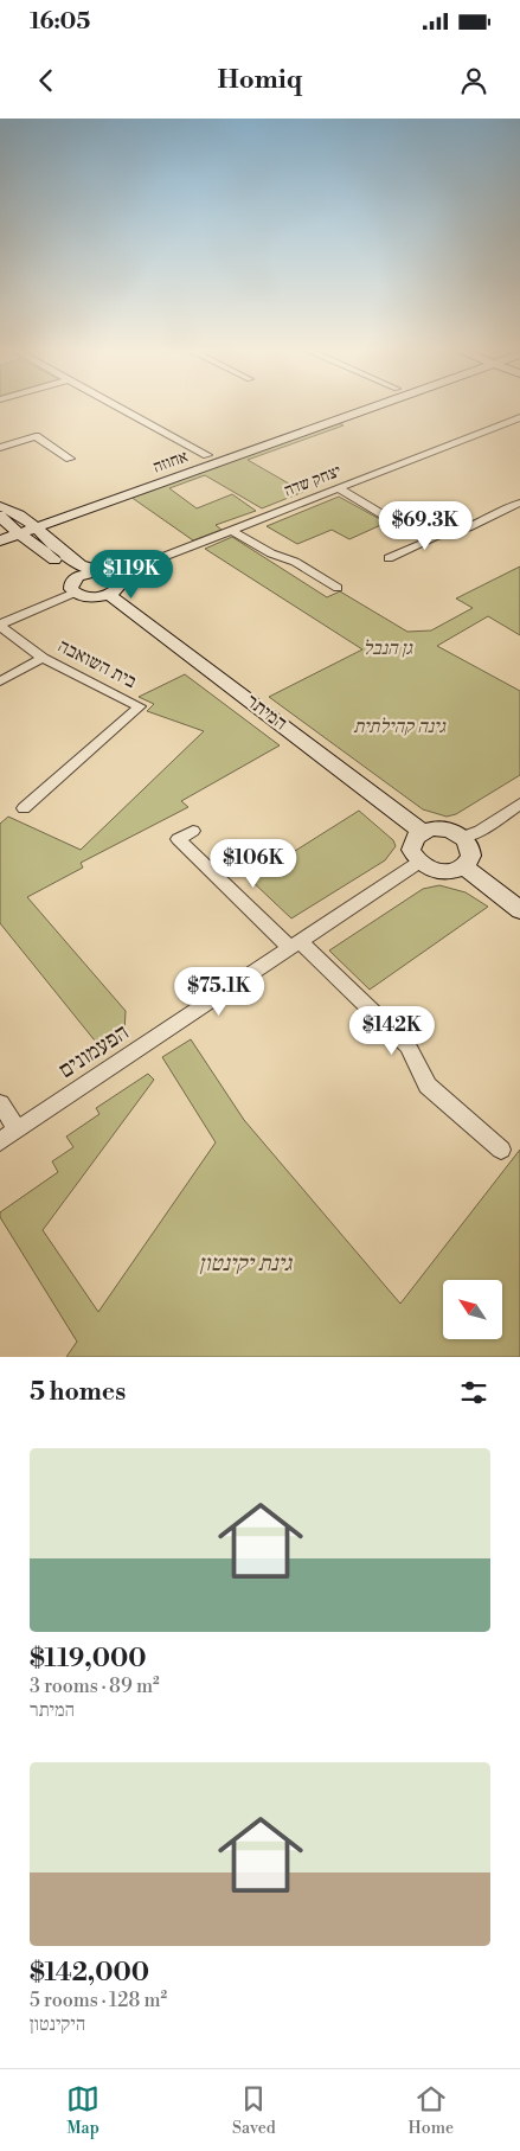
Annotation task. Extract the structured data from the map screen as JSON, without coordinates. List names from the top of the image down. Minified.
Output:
{"streets":{"main road":["אחוזה","המיתר"],"street":["יצחק שדה","בית השואבה","הפעמונים"]},"crossings":[["המיתר","הפעמונים"]],"parks":["גן הנבל","גינה קהילתית","גינת יקינטון"],"north":"top left","page":{"status":"16:05","header":"Homiq","price":["$69.3K","$119K","$106K","$75.1K","$142K"],"heading":"5 homes","list":[{"name":"$119,000","note":"3 rooms · 89 m² · המיתר"},{"name":"$142,000","note":"5 rooms · 128 m² · היקינטון"}],"tabs":["Map","Saved","Home"]}}
